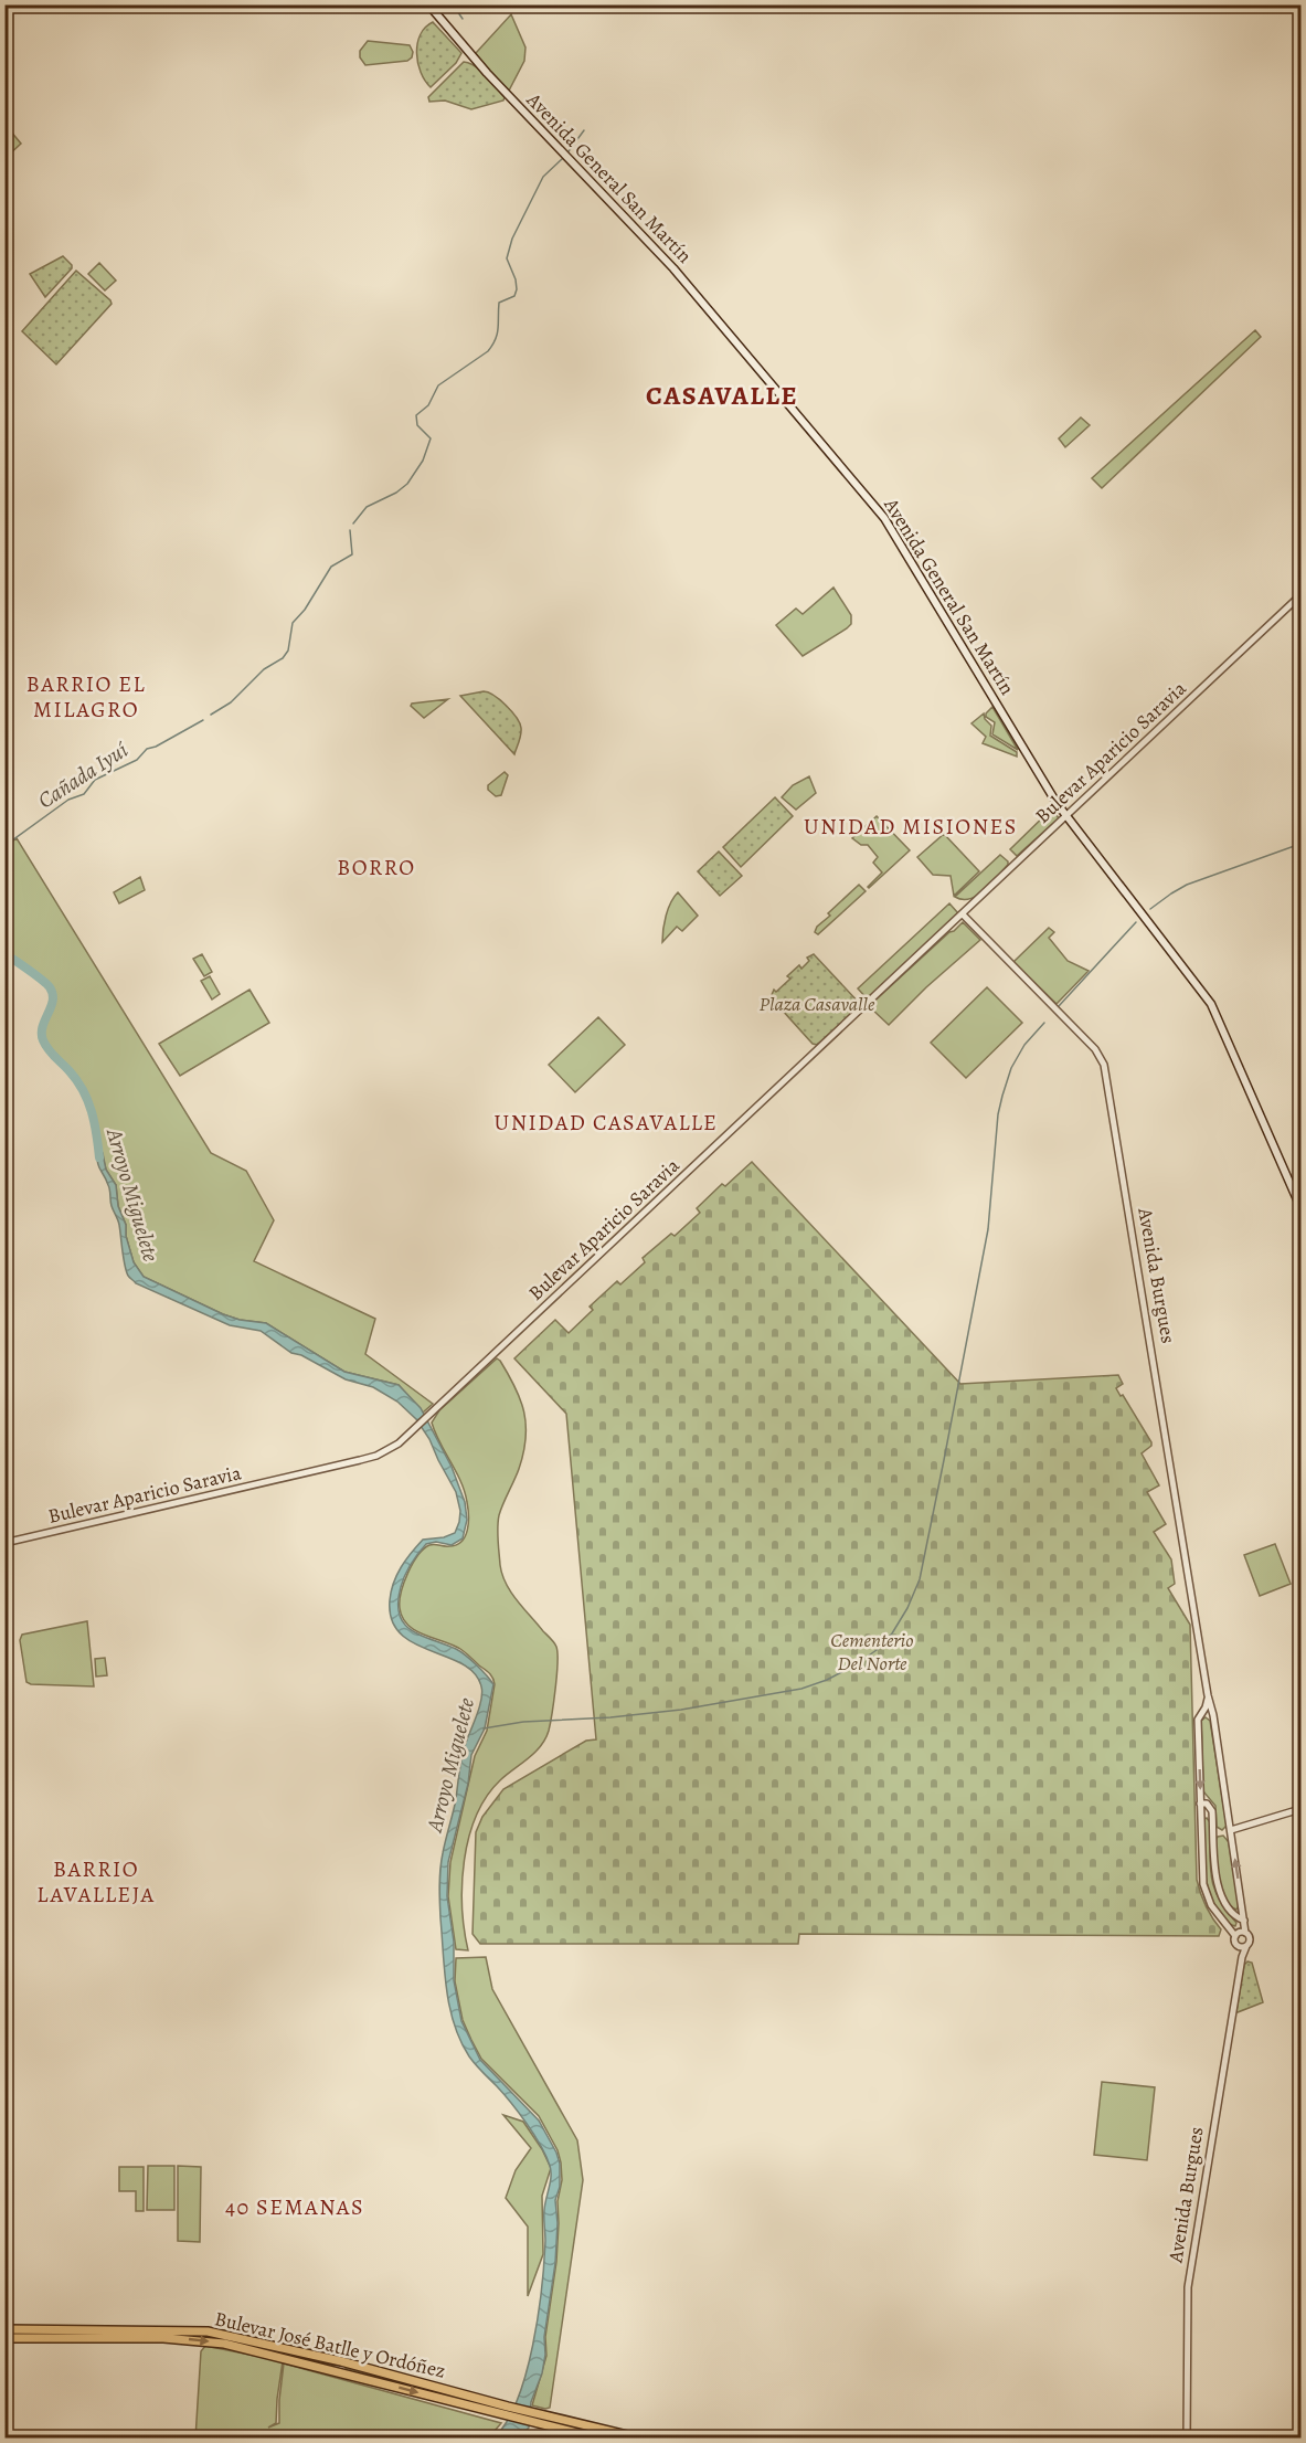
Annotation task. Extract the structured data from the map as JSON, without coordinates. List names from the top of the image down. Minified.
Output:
{"streets":{"main road":["Avenida General San Martín","Bulevar José Batlle y Ordóñez"],"street":["Bulevar Aparicio Saravia","Avenida Burgues"]},"crossings":[["Avenida General San Martín","Bulevar Aparicio Saravia"],["Bulevar Aparicio Saravia","Avenida Burgues"]],"districts":["CASAVALLE","BARRIO EL MILAGRO","UNIDAD MISIONES","BORRO","UNIDAD CASAVALLE","BARRIO LAVALLEJA","40 SEMANAS"],"water":["Cañada Iyuí","Arroyo Miguelete"],"parks":["Plaza Casavalle","Cementerio Del Norte"]}
